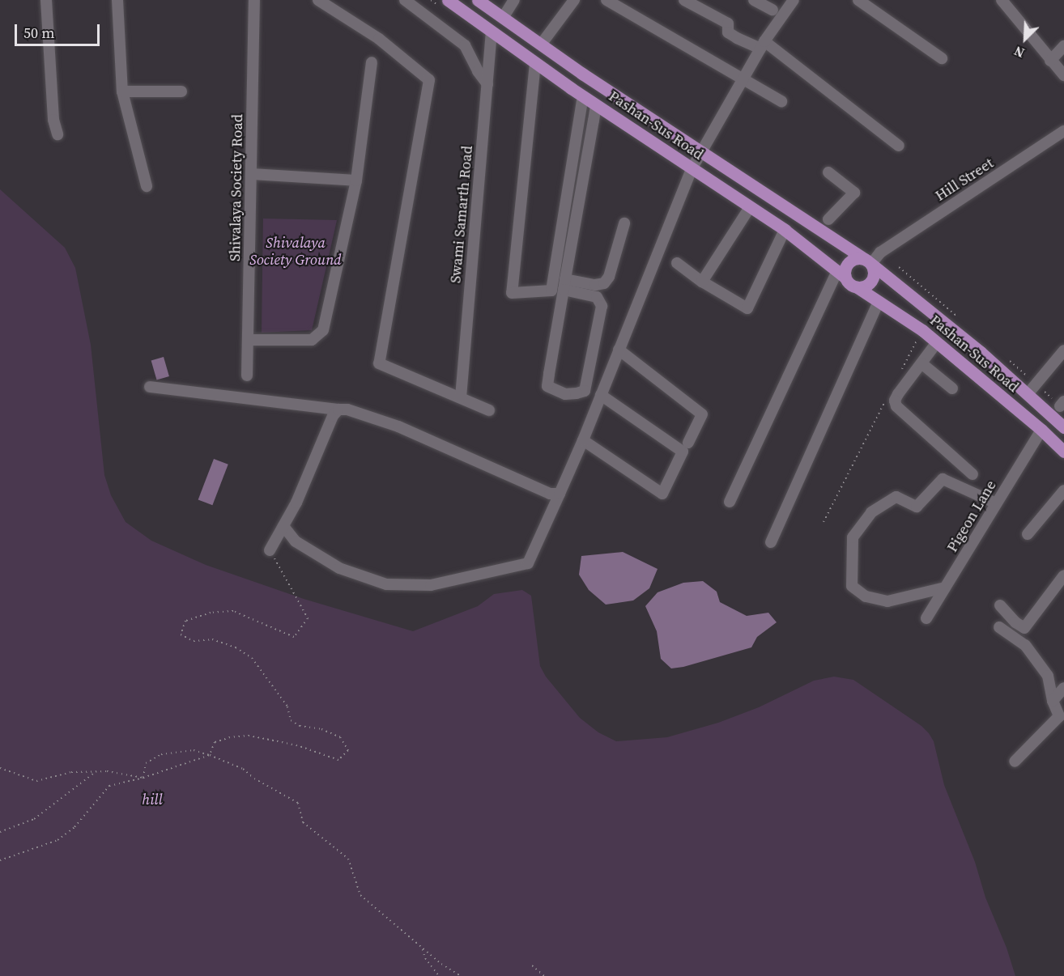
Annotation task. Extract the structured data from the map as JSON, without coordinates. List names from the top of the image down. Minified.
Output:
{"streets":{"main road":["Pashan-Sus Road"],"street":["Hill Street","Shivalaya Society Road","Swami Samarth Road","Pigeon Lane"]},"crossings":[["Pashan-Sus Road","Hill Street"],["Pashan-Sus Road","Swami Samarth Road"],["Pashan-Sus Road","Pigeon Lane"]],"parks":["Shivalaya Society Ground","hill"],"scale_bar":"50 m","north":"bottom left"}
